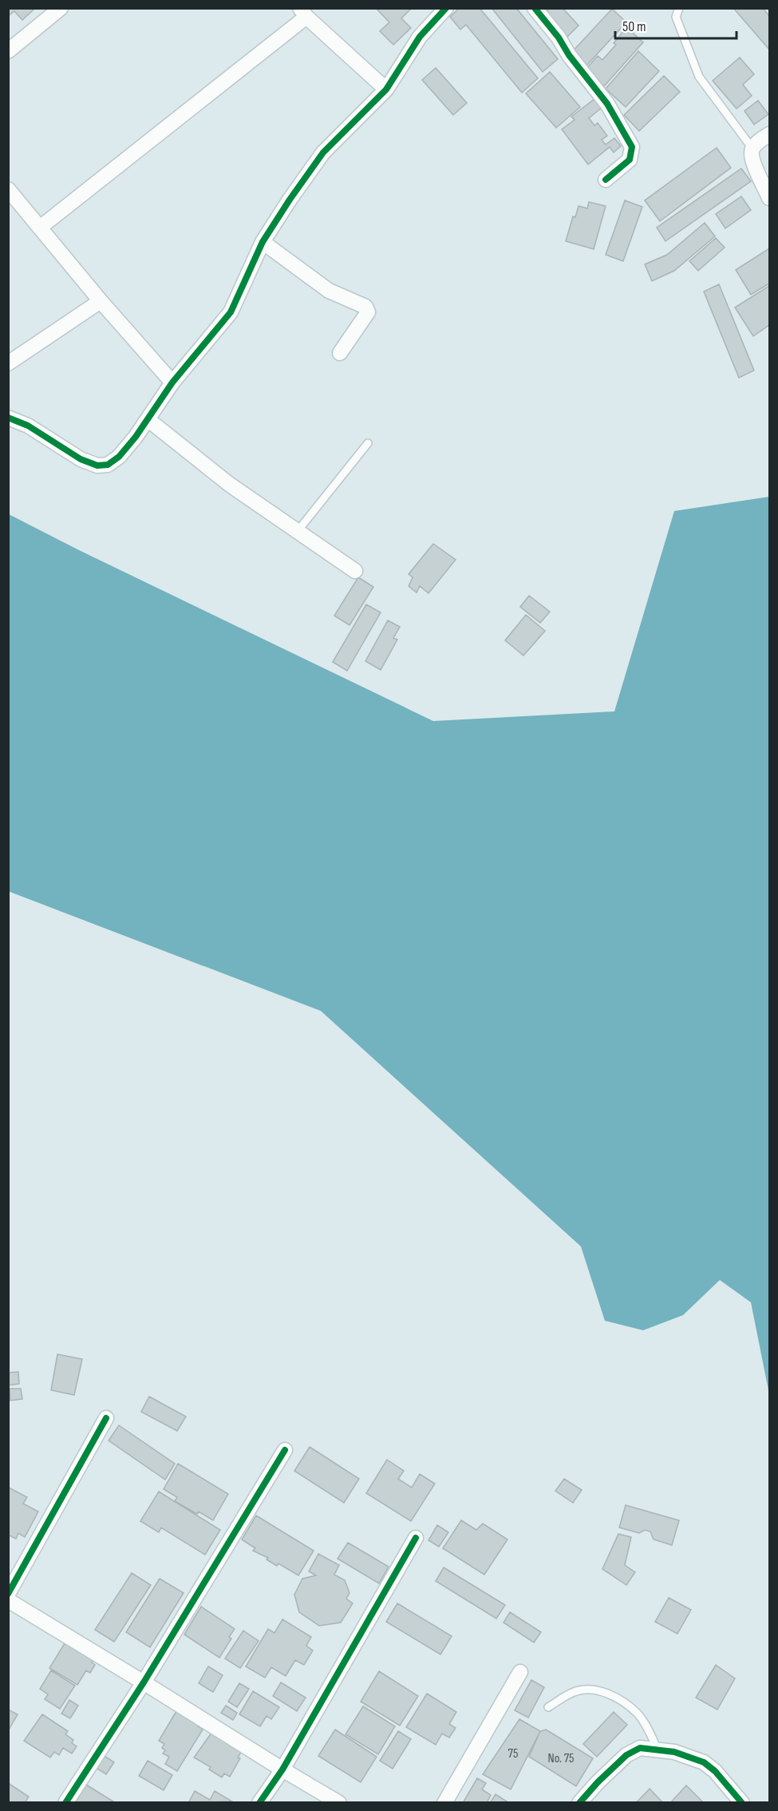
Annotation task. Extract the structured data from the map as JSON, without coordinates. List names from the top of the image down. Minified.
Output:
{"house_numbers":["75","No. 75"],"scale_bar":"50 m"}
